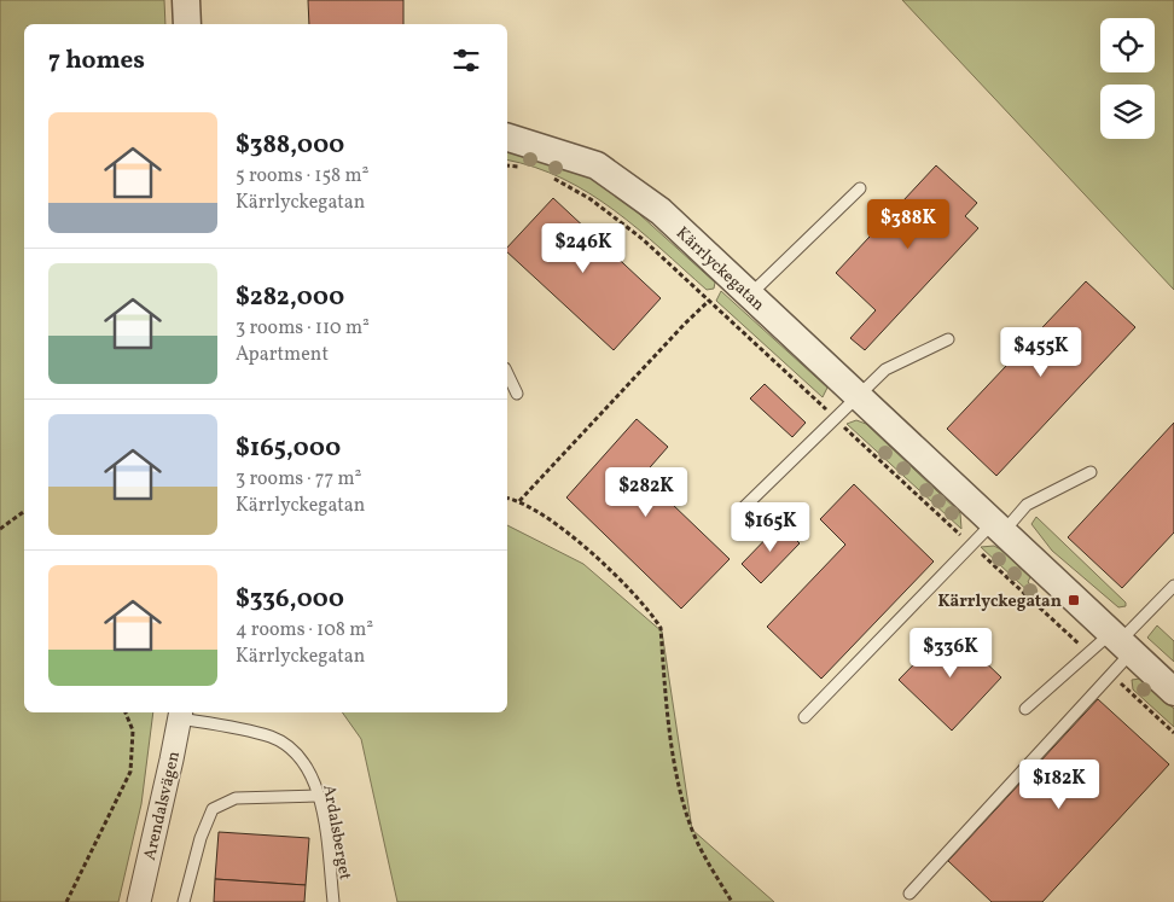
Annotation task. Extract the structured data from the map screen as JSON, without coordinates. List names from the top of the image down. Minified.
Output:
{"streets":{"street":["Kärrlyckegatan","Arendalsvägen"],"lane":["Ardalsberget"]},"crossings":[["Arendalsvägen","Ardalsberget"]],"places":{"transit":["Kärrlyckegatan"]},"page":{"heading":"7 homes","list":[{"name":"$388,000","note":"5 rooms · 158 m² · Kärrlyckegatan"},{"name":"$282,000","note":"3 rooms · 110 m² · Apartment"},{"name":"$165,000","note":"3 rooms · 77 m² · Kärrlyckegatan"},{"name":"$336,000","note":"4 rooms · 108 m² · Kärrlyckegatan"}],"price":["$388K","$246K","$455K","$282K","$165K","$336K","$182K"]}}
